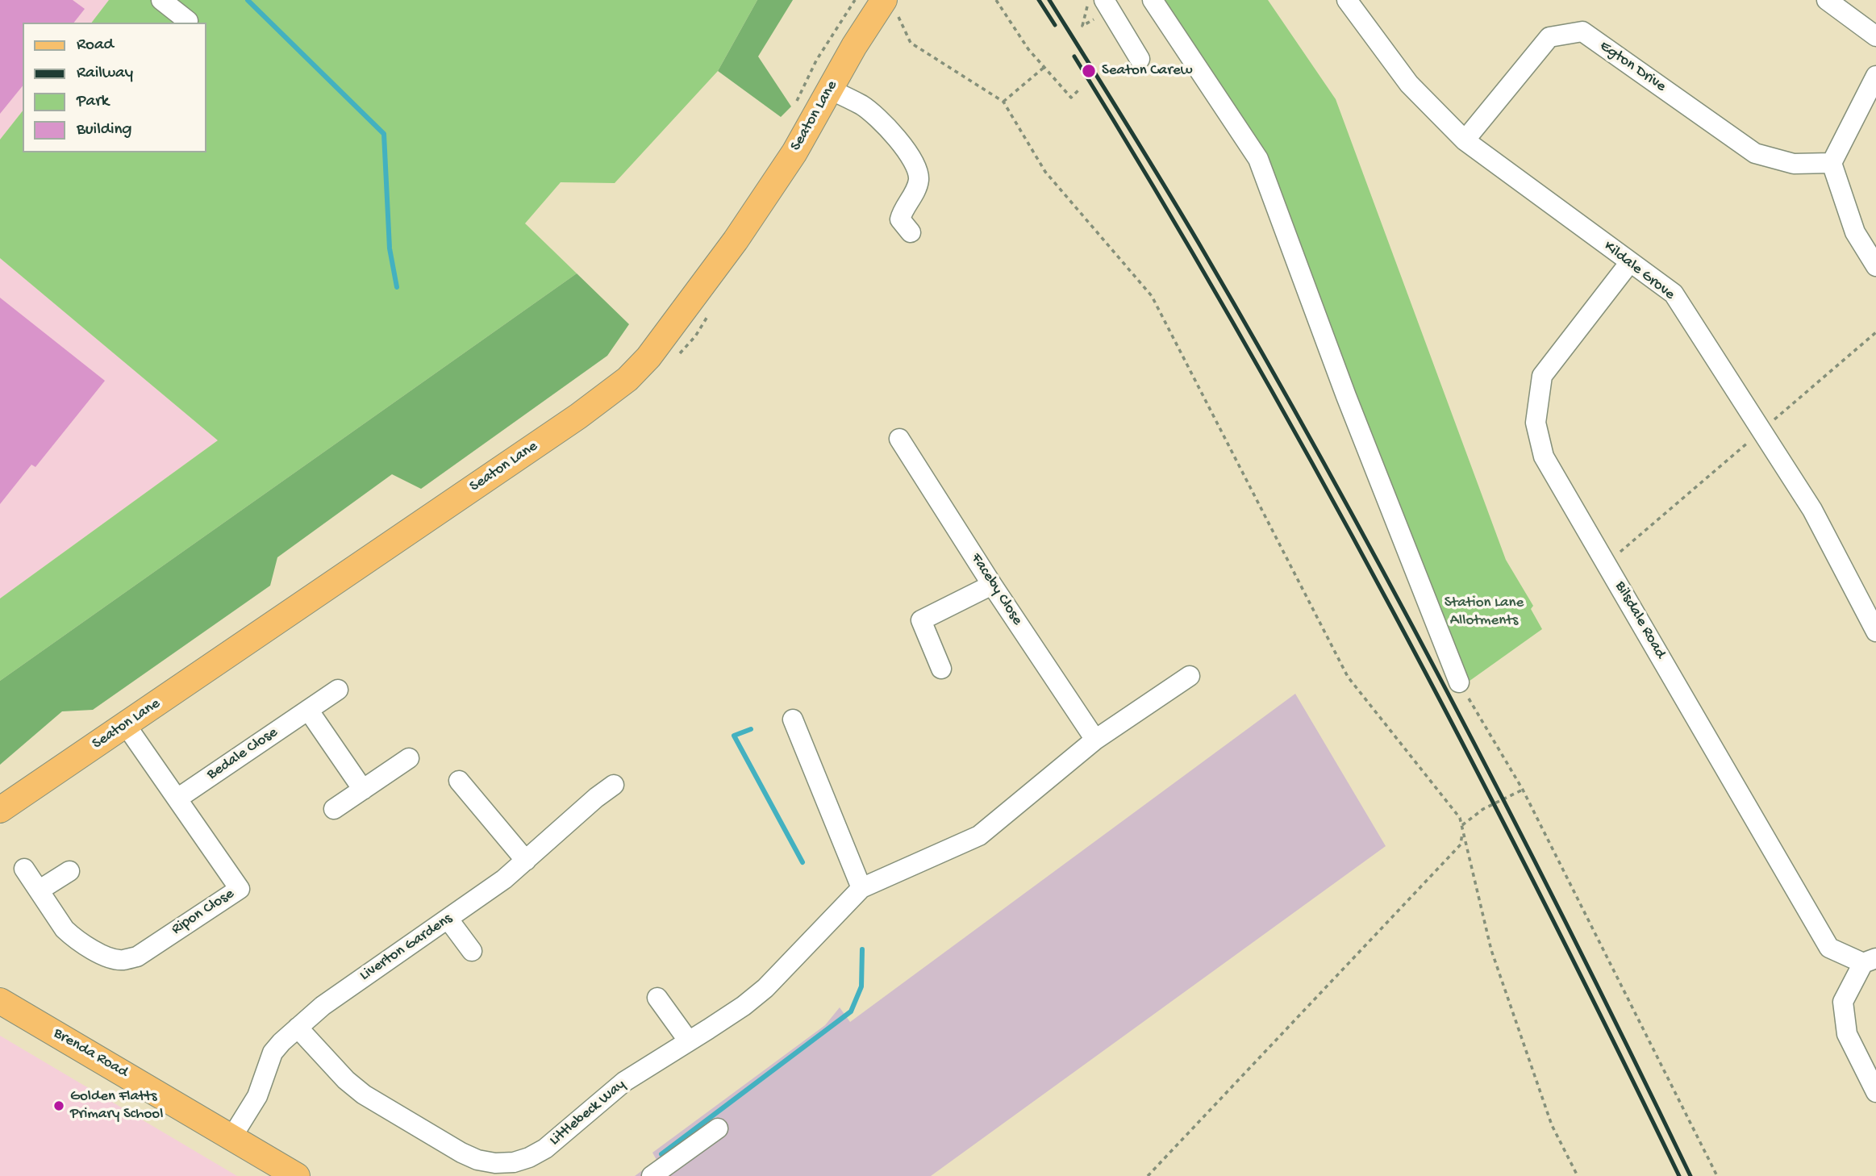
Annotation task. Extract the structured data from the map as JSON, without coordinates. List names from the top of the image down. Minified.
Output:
{"streets":{"main road":["Seaton Lane","Brenda Road"],"street":["Egton Drive","Kildale Grove","Faceby Close","Bilsdale Road","Bedale Close","Ripon Close","Liverton Gardens","Littlebeck Way"]},"crossings":[["Egton Drive","Kildale Grove"],["Seaton Lane","Ripon Close"],["Kildale Grove","Bilsdale Road"],["Bedale Close","Ripon Close"],["Liverton Gardens","Brenda Road"],["Liverton Gardens","Littlebeck Way"]],"parks":["Station Lane Allotments"],"places":["Seaton Carew","Golden Flatts Primary School"],"legend":["Road","Railway","Park","Building"]}
